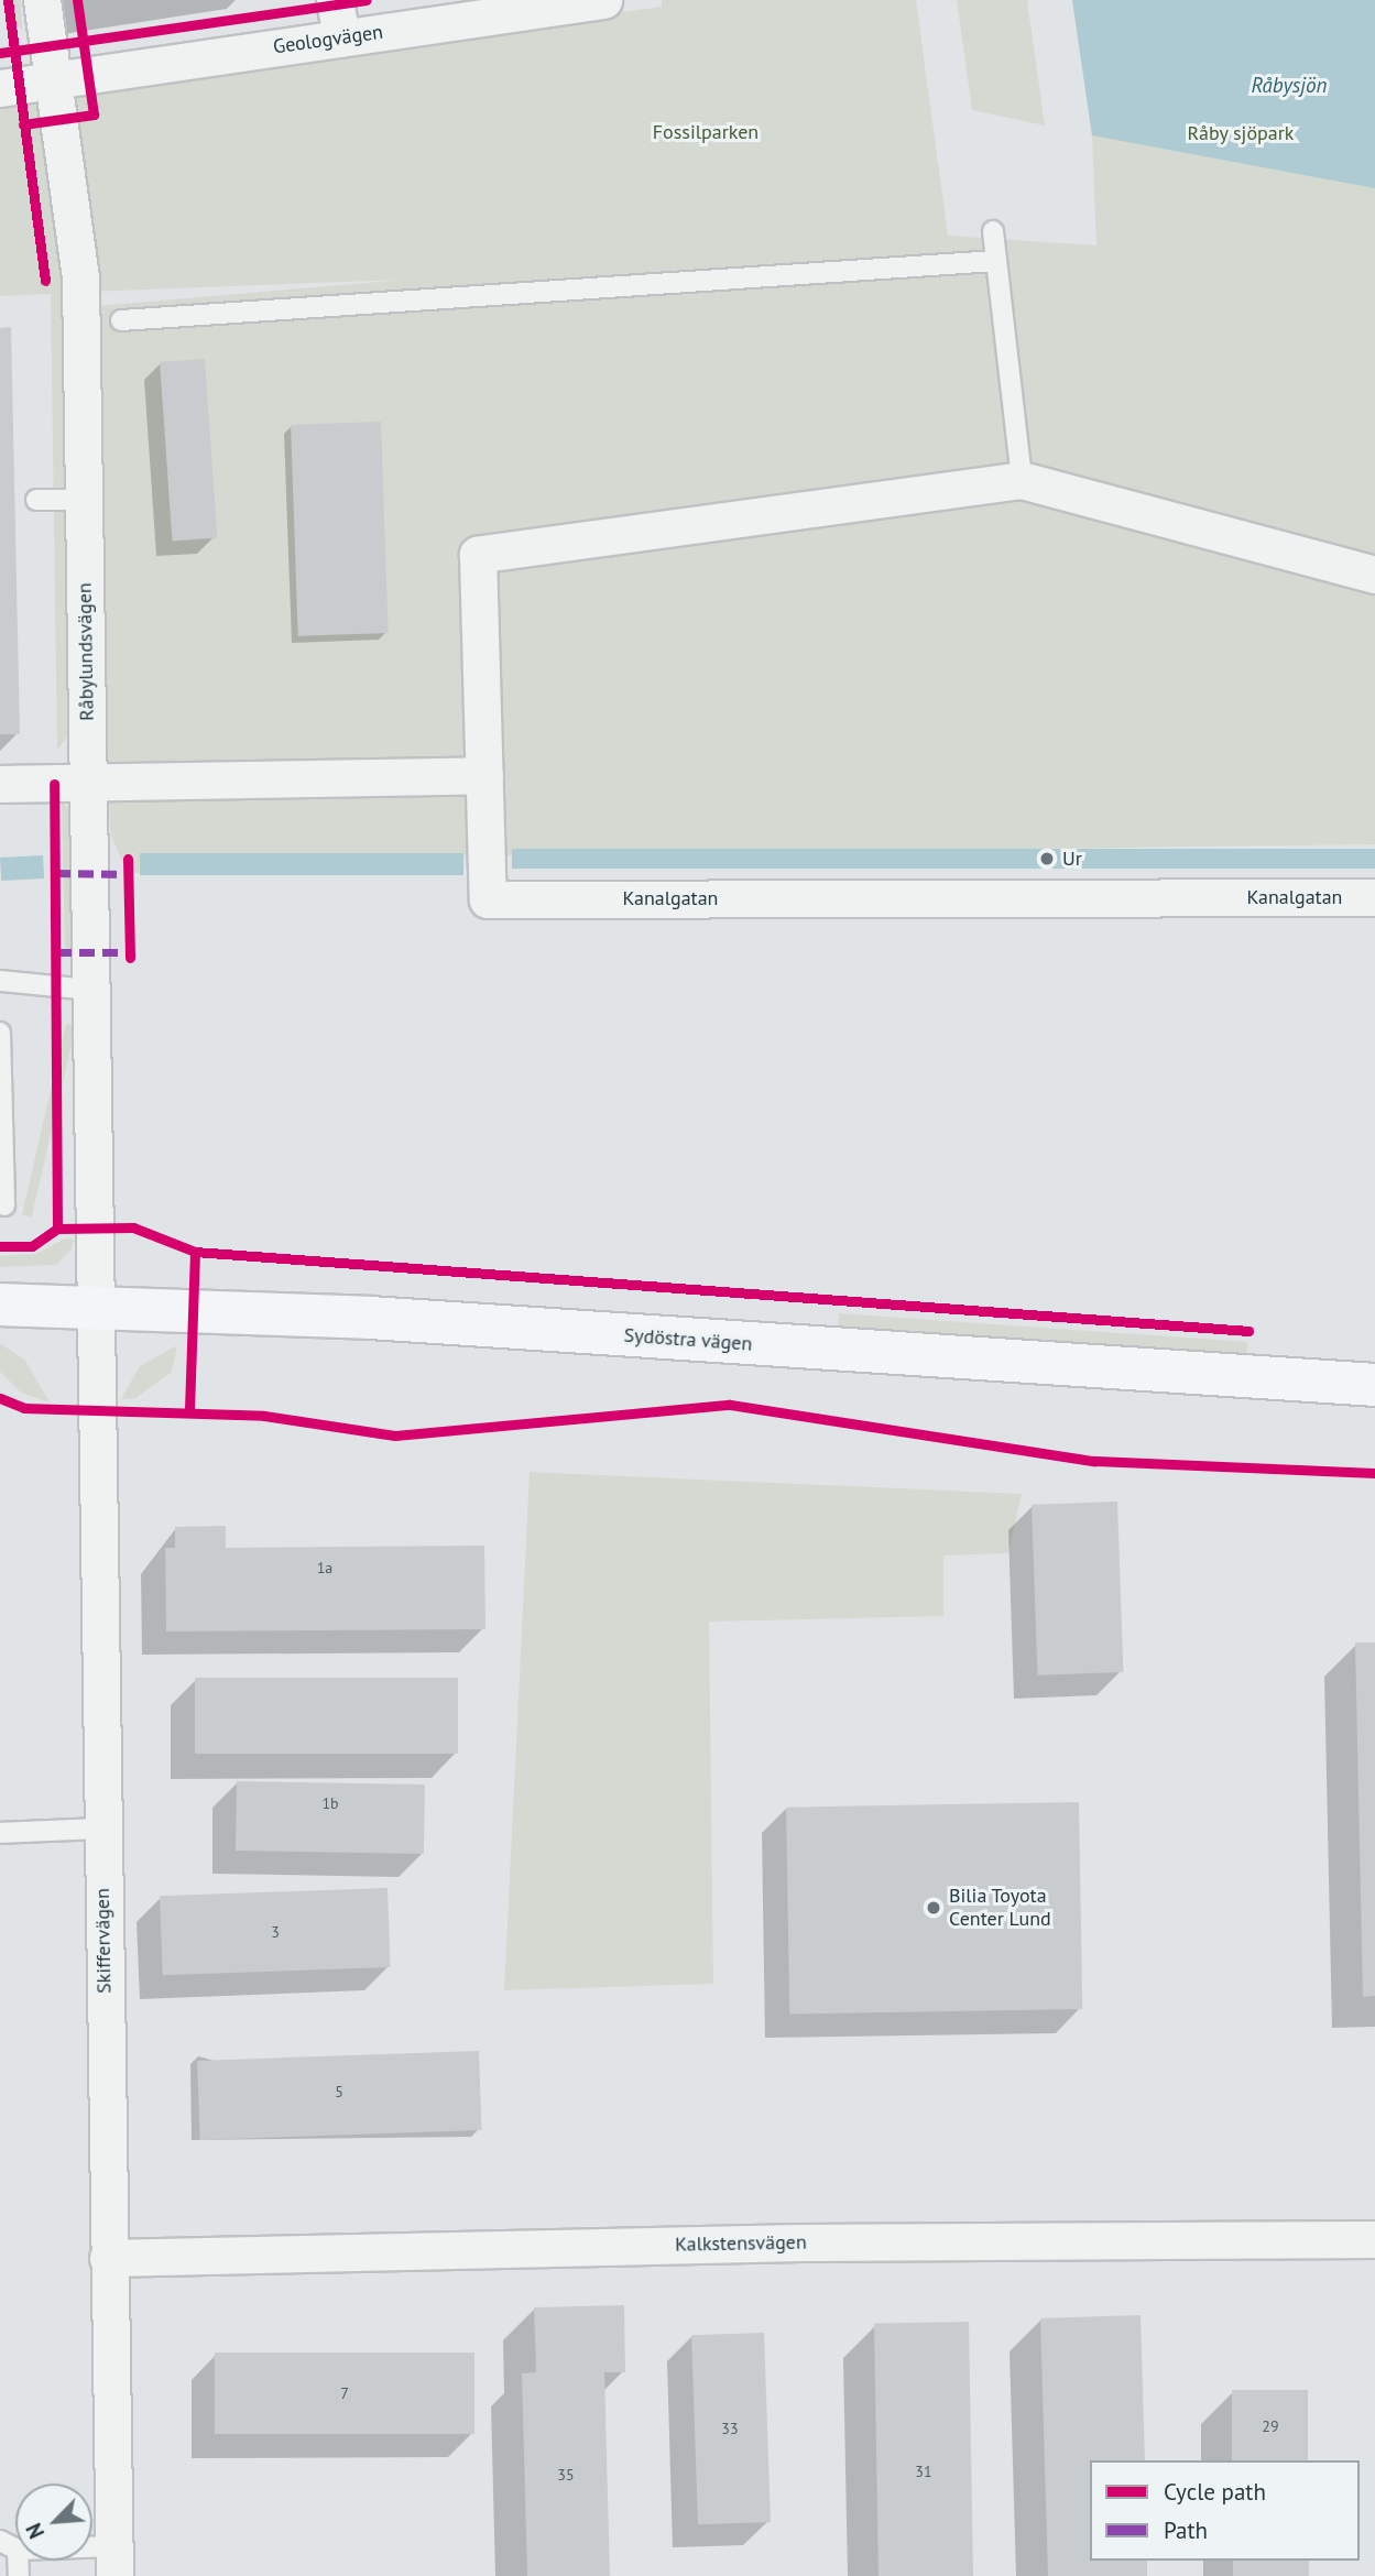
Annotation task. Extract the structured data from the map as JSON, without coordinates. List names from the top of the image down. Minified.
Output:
{"streets":{"main road":["Sydöstra vägen"],"street":["Geologvägen","Råbylundsvägen","Kanalgatan","Skiffervägen","Kalkstensvägen"]},"crossings":[["Geologvägen","Råbylundsvägen"],["Råbylundsvägen","Sydöstra vägen"],["Råbylundsvägen","Skiffervägen"],["Sydöstra vägen","Skiffervägen"],["Skiffervägen","Kalkstensvägen"]],"water":["Råbysjön"],"parks":["Fossilparken","Råby sjöpark"],"places":["Ur","Bilia Toyota Center Lund"],"house_numbers":["1a","1b","3","5","7","29","33","31","35"],"legend":["Cycle path","Path"],"north":"bottom left"}
